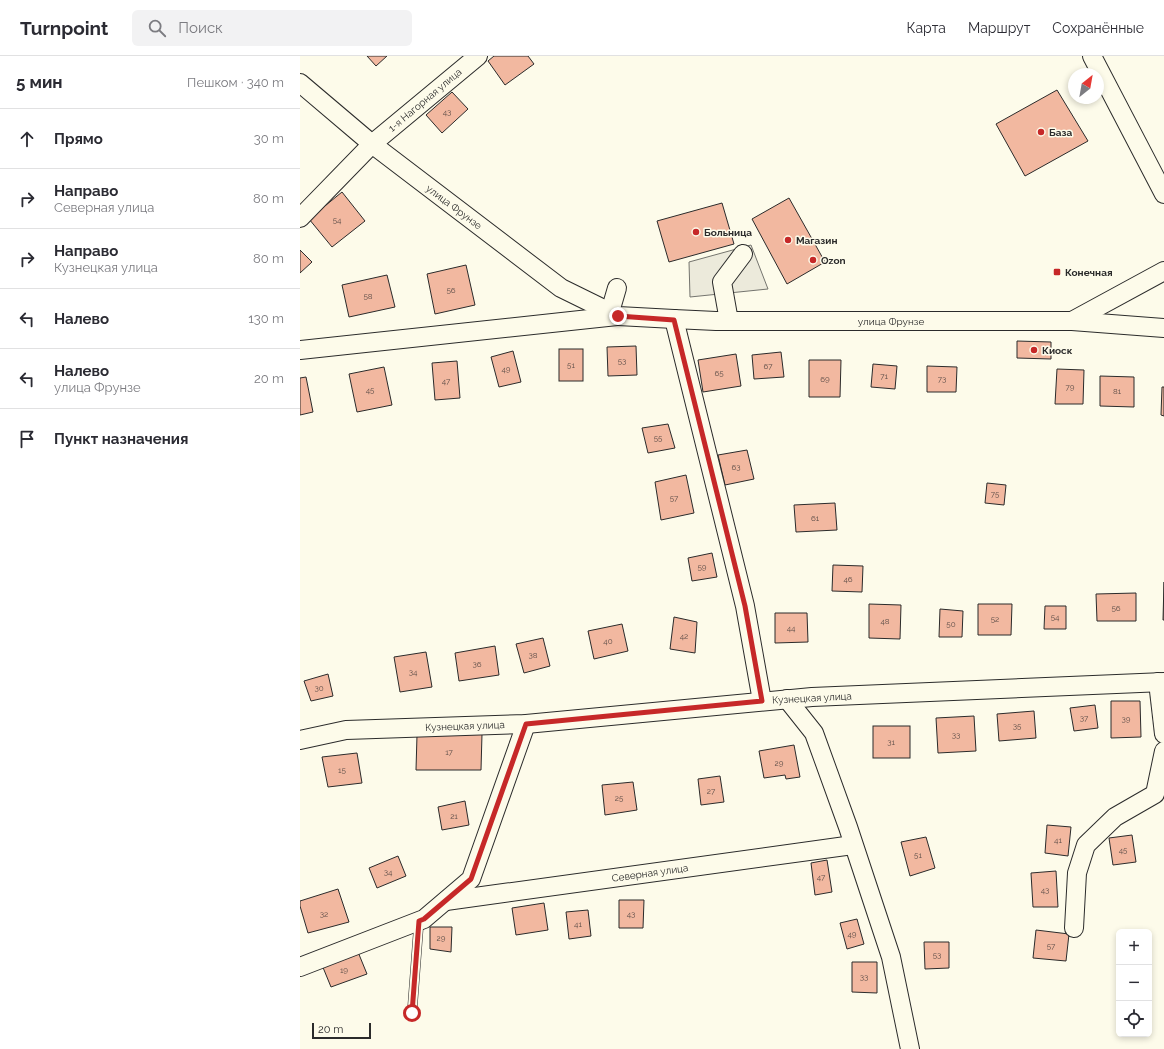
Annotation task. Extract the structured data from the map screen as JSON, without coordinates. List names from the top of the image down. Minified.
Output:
{"streets":{"street":["1-я Нагорная улица","улица Фрунзе","Кузнецкая улица","Северная улица"]},"crossings":[["1-я Нагорная улица","улица Фрунзе"]],"places":{"other":["База","Больница","Магазин","Ozon","Киоск"],"transit":["Конечная"]},"house_numbers":["43","54","56","58","53","51","67","49","65","71","69","73","47","79","45","81","55","63","75","57","61","59","46","56","54","52","48","50","44","42","40","38","36","34","30","37","39","35","33","31","17","29","15","27","25","21","41","45","51","34","47","43","32","43","41","49","29","57","53","19","33"],"scale_bar":"20 m","north":"top right","page":{"header":"Turnpoint","search":"Поиск","nav":["Карта","Маршрут","Сохранённые"],"heading":["5 мин","Пешком · 340 m"],"list":[["Прямо","30 m"],["Направо","Северная улица","80 m"],["Направо","Кузнецкая улица","80 m"],["Налево","130 m"],["Налево","улица Фрунзе","20 m"],"Пункт назначения"],"map_buttons":["+","−"],"scale":"20 m"}}
